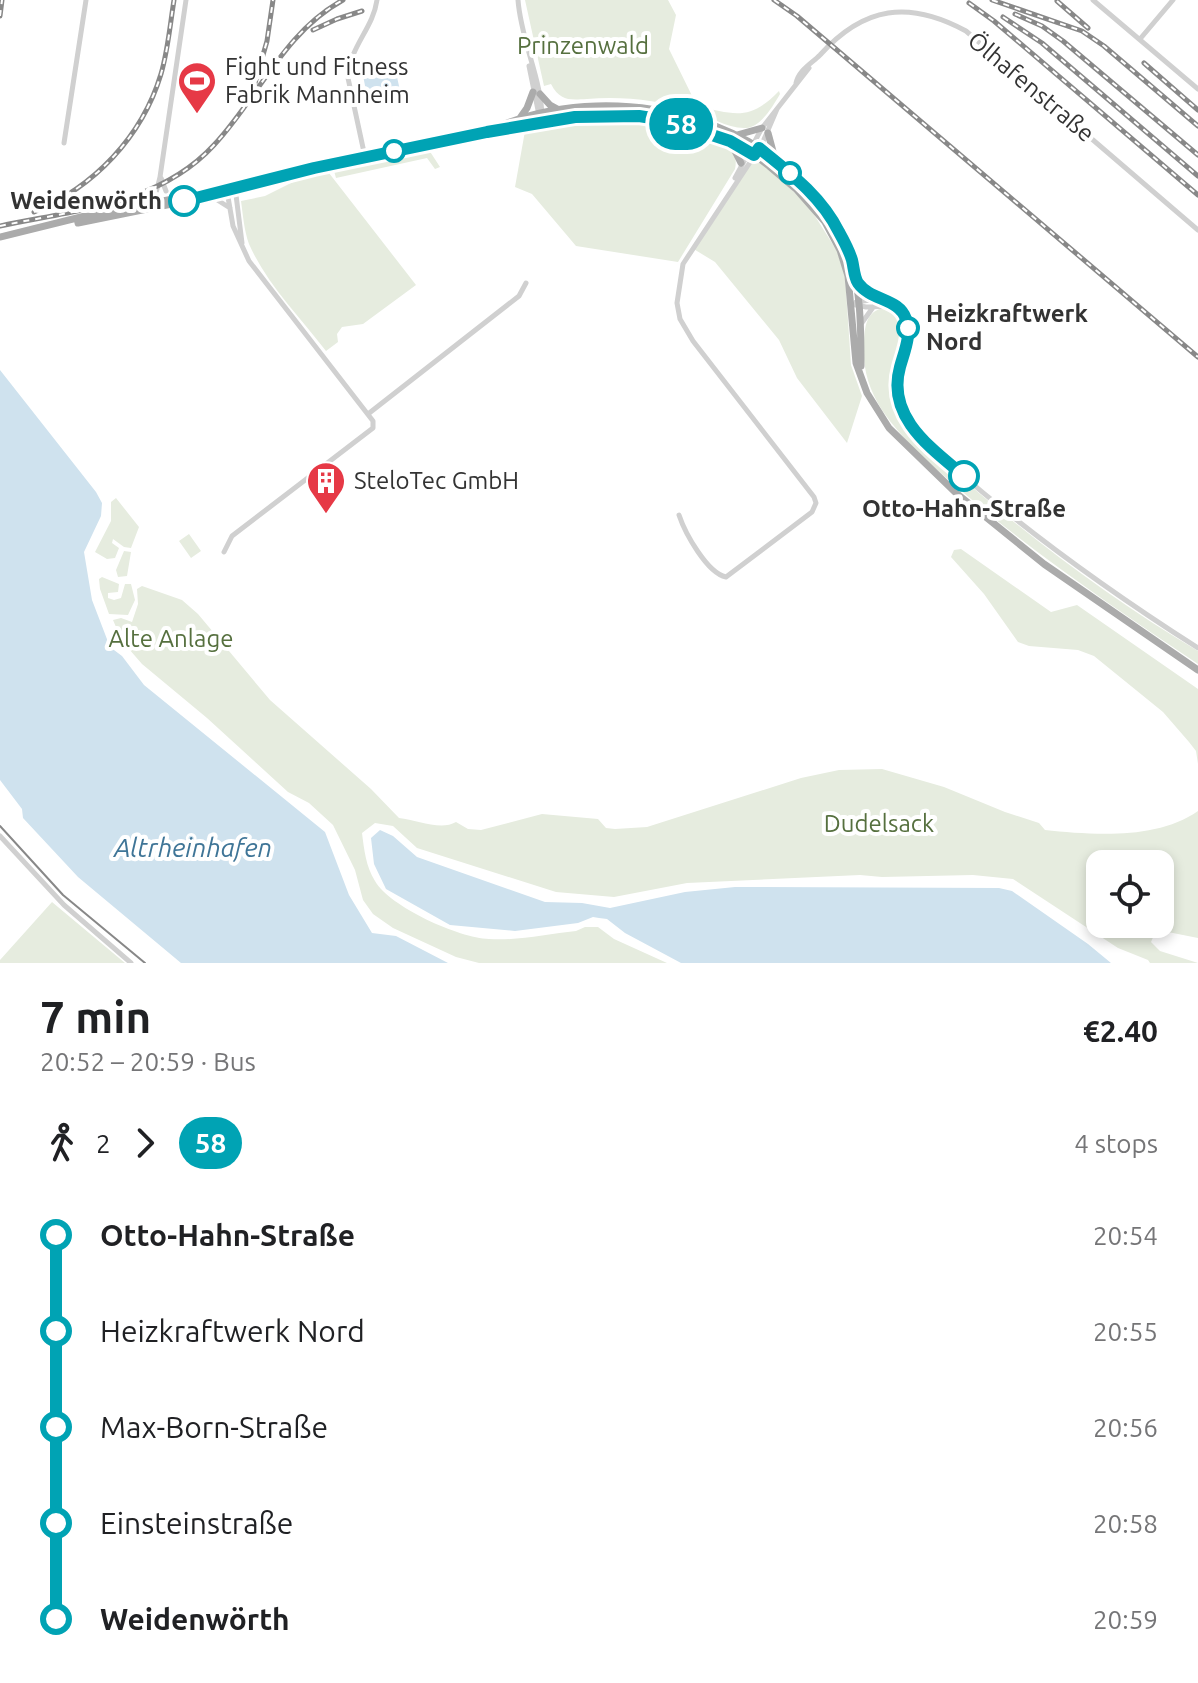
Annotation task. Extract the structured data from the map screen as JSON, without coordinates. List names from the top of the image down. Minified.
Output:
{"streets":{"street":["Ölhafenstraße"]},"water":["Altrheinhafen"],"parks":["Prinzenwald","Alte Anlage","Dudelsack"],"places":{"sports":["Fight und Fitness Fabrik Mannheim"],"other":["Weidenwörth","Heizkraftwerk Nord","Otto-Hahn-Straße"],"building":["SteloTec GmbH"]},"lines":["bus line 58"],"page":{"on_map":"58","heading":["7 min","20:52 – 20:59 · Bus","€2.40"],"legs":["2","58","4 stops"],"list":[{"name":"Otto-Hahn-Straße","value":"20:54"},{"name":"Heizkraftwerk Nord","value":"20:55"},{"name":"Max-Born-Straße","value":"20:56"},{"name":"Einsteinstraße","value":"20:58"},{"name":"Weidenwörth","value":"20:59"}]}}
